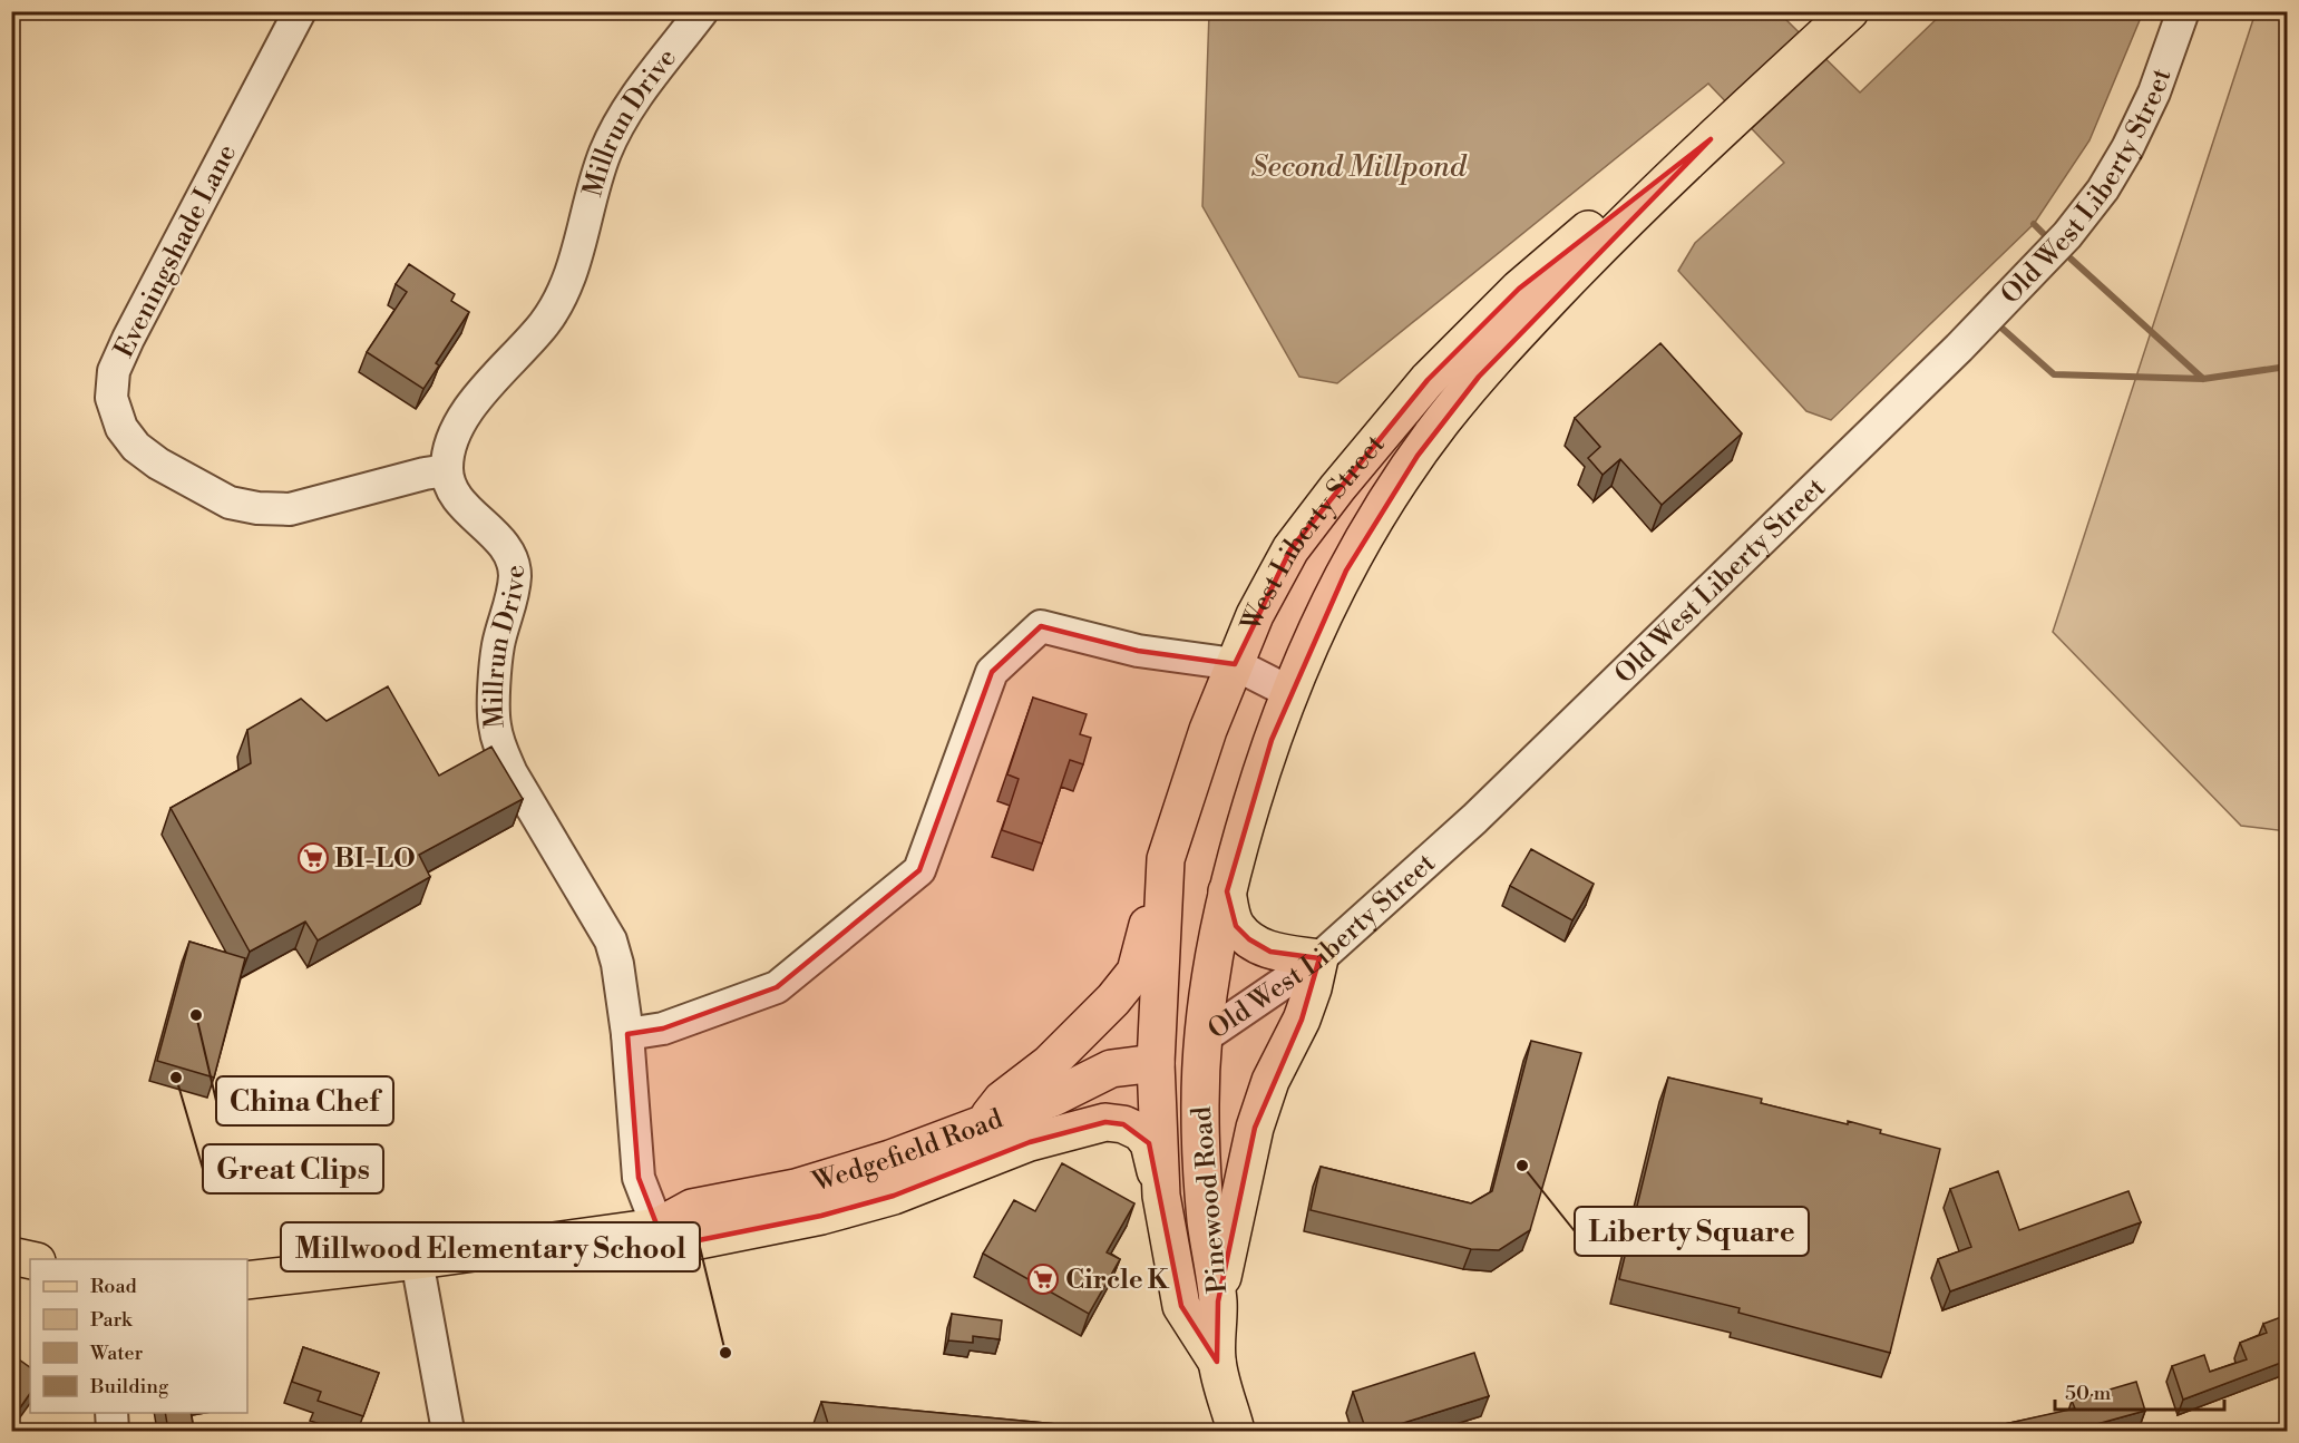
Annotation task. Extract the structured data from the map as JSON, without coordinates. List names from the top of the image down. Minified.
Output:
{"streets":{"main road":["Old West Liberty Street","West Liberty Street","Wedgefield Road","Pinewood Road"],"street":["Millrun Drive","Eveningshade Lane"]},"crossings":[["Millrun Drive","Eveningshade Lane"],["Millrun Drive","Wedgefield Road"],["Old West Liberty Street","West Liberty Street"],["Old West Liberty Street","Wedgefield Road"],["Old West Liberty Street","Pinewood Road"],["West Liberty Street","Wedgefield Road"],["West Liberty Street","Pinewood Road"],["Wedgefield Road","Pinewood Road"]],"water":["Second Millpond"],"places":{"supermarket":["BI-LO","Circle K"],"other":["China Chef","Great Clips","Liberty Square","Millwood Elementary School"]},"legend":["Road","Park","Water","Building"],"scale_bar":"50 m"}
